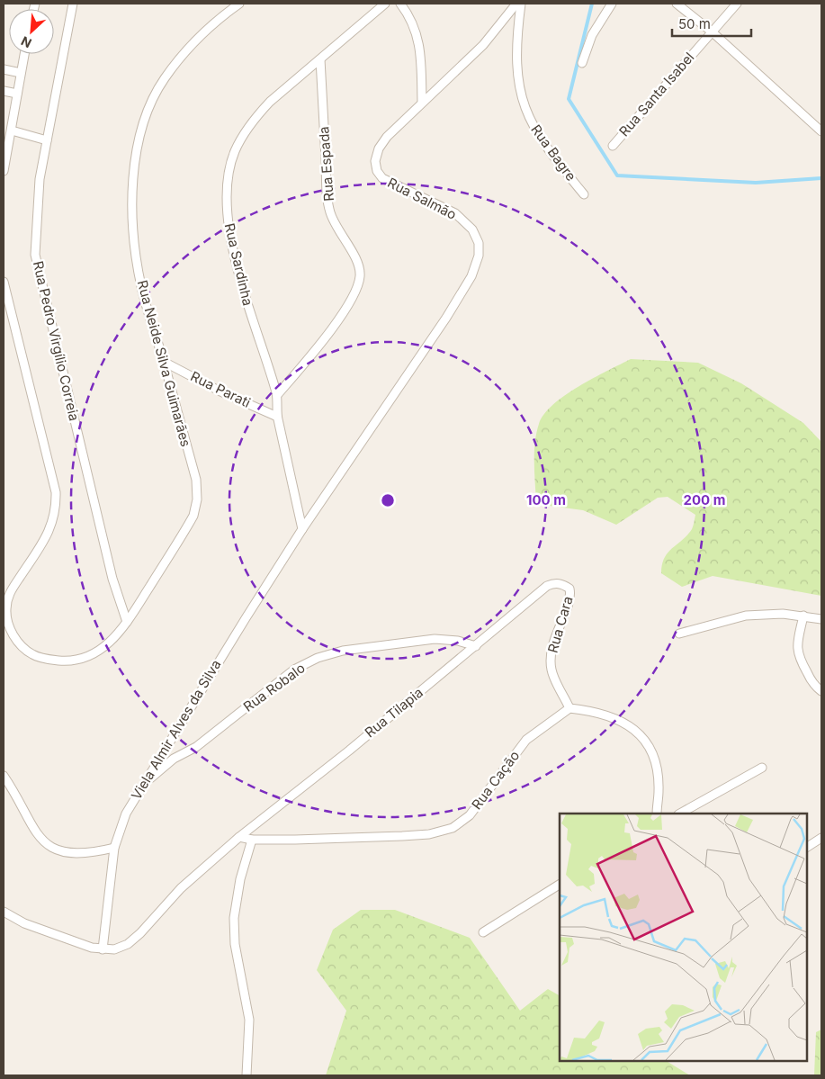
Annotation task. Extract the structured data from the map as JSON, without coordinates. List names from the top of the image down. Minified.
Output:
{"streets":{"street":["Rua Santa Isabel","Rua Bagre","Rua Espada","Rua Salmão","Rua Sardinha","Rua Pedro Virgílio Correia","Rua Neide Silva Guimarães","Rua Parati","Rua Cara","Rua Robalo","Rua Tilapia","Viela Almir Alves da Silva","Rua Cação"]},"crossings":[["Rua Espada","Rua Sardinha"],["Rua Salmão","Rua Sardinha"],["Rua Salmão","Viela Almir Alves da Silva"],["Rua Sardinha","Rua Parati"],["Rua Sardinha","Viela Almir Alves da Silva"],["Rua Pedro Virgílio Correia","Rua Neide Silva Guimarães"],["Rua Neide Silva Guimarães","Rua Parati"],["Rua Cara","Rua Tilapia"],["Rua Cara","Rua Cação"],["Rua Robalo","Rua Tilapia"],["Rua Robalo","Viela Almir Alves da Silva"],["Rua Tilapia","Viela Almir Alves da Silva"],["Rua Tilapia","Rua Cação"]],"scale_bar":"50 m","north":"bottom left","rings":["100 m","200 m"]}
